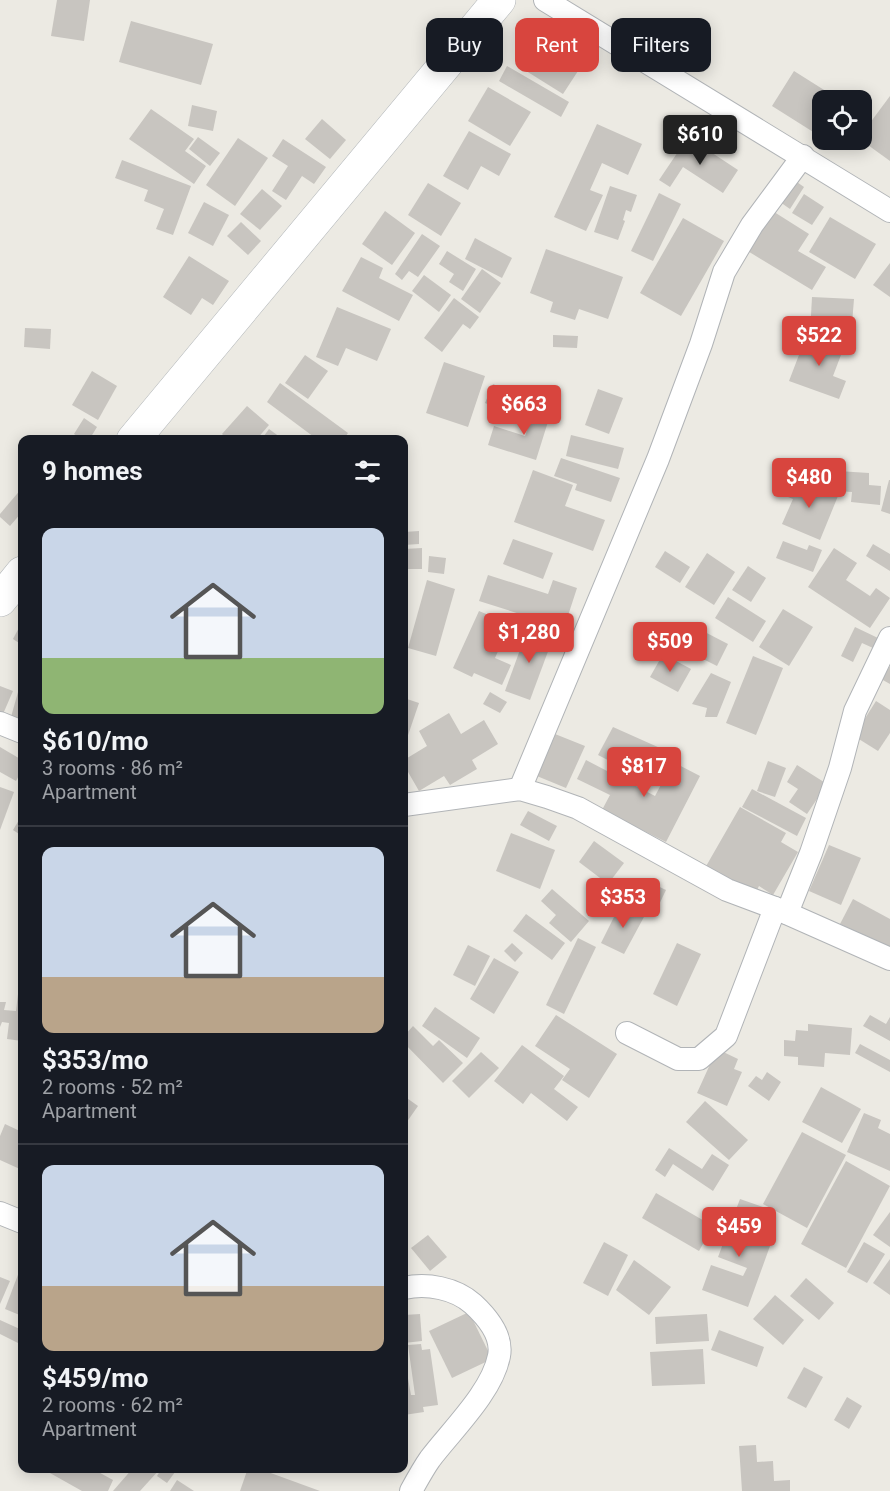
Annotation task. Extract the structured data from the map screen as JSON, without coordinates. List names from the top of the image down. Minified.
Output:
{"page":{"chip":["Buy","Rent","Filters"],"price":["$610","$522","$663","$480","$1,280","$509","$817","$353","$459"],"heading":"9 homes","list":[{"name":"$610/mo","note":"3 rooms · 86 m² · Apartment"},{"name":"$353/mo","note":"2 rooms · 52 m² · Apartment"},{"name":"$459/mo","note":"2 rooms · 62 m² · Apartment"}]}}
